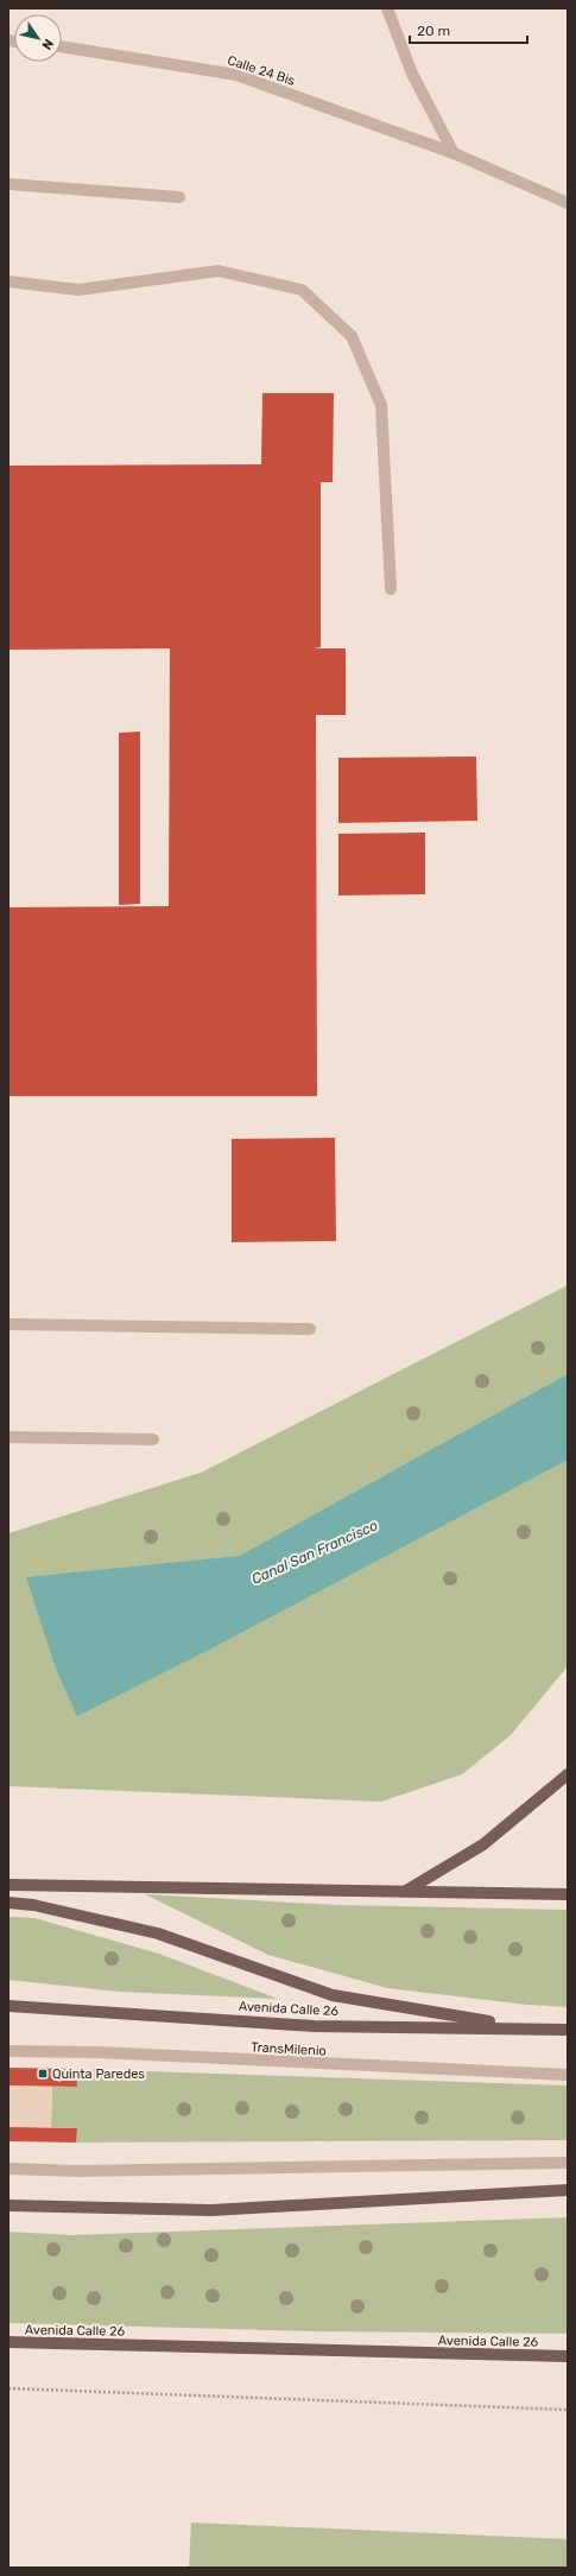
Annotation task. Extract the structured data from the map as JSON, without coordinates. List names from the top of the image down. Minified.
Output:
{"streets":{"main road":["Avenida Calle 26"],"street":["Calle 24 Bis","TransMilenio"]},"water":["Canal San Francisco"],"places":{"transit":["Quinta Paredes"]},"scale_bar":"20 m","north":"bottom right"}
